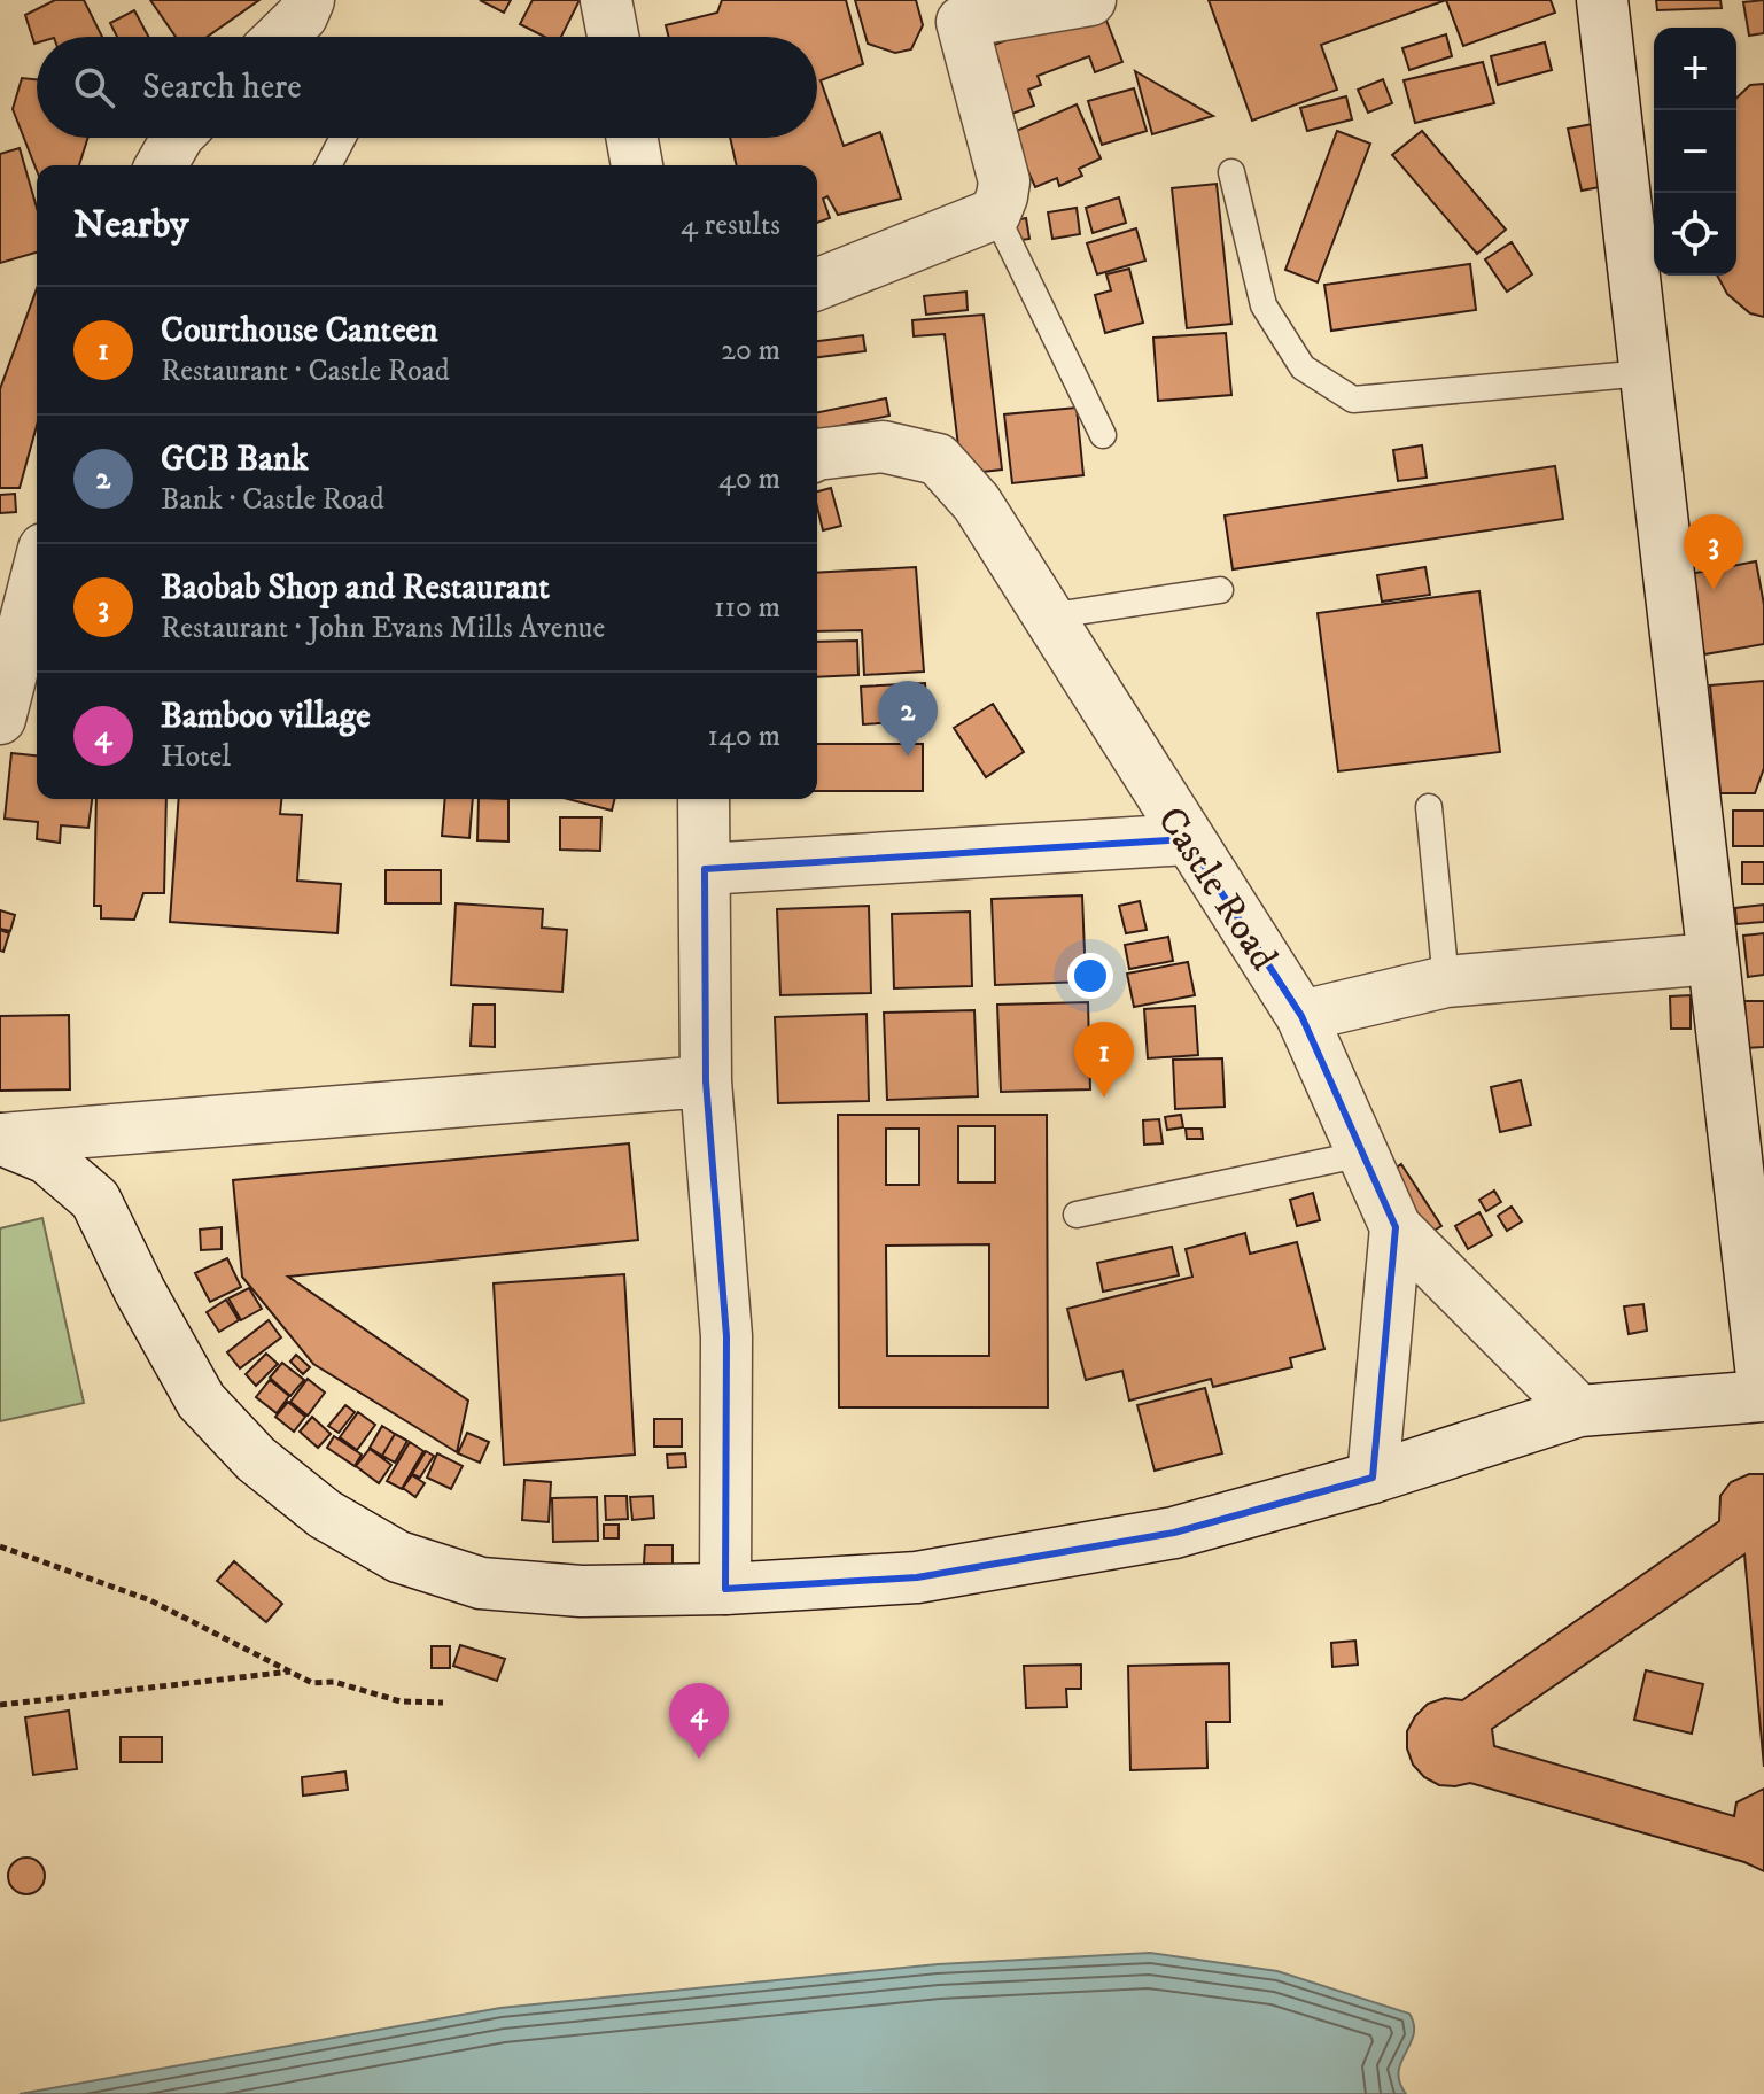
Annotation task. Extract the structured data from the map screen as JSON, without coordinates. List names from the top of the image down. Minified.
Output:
{"streets":{"street":["Castle Road"]},"page":{"map_buttons":["+","−"],"search":"Search here","heading":["Nearby","4 results"],"list":[{"mark":"1","name":"Courthouse Canteen","note":"Restaurant · Castle Road","value":"20 m"},{"mark":"2","name":"GCB Bank","note":"Bank · Castle Road","value":"40 m"},{"mark":"3","name":"Baobab Shop and Restaurant","note":"Restaurant · John Evans Mills Avenue","value":"110 m"},{"mark":"4","name":"Bamboo village","note":"Hotel","value":"140 m"}],"pins":["3","2","1","4"]}}
